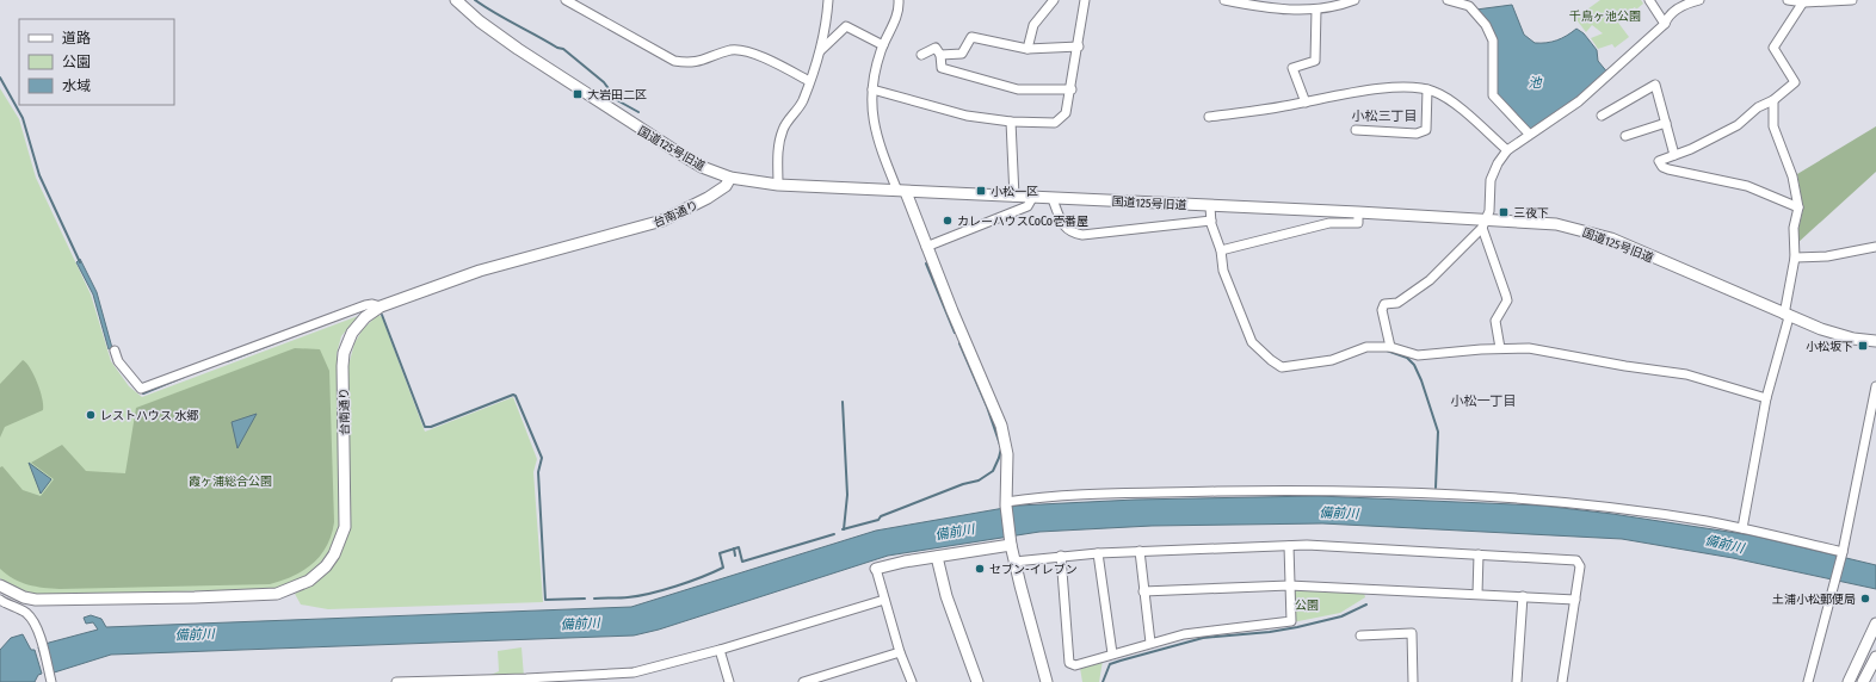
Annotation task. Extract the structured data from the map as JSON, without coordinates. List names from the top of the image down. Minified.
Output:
{"streets":{"street":["国道125号旧道","台南通り"]},"crossings":[["国道125号旧道","台南通り"]],"districts":["小松三丁目","小松一丁目"],"water":["池","備前川"],"parks":["千鳥ヶ池公園","霞ヶ浦総合公園","公園"],"places":{"transit":["大岩田二区","小松一区","三夜下","小松坂下"],"other":["カレーハウスCoCo壱番屋","レストハウス 水郷","セブン-イレブン","土浦小松郵便局"]},"legend":["道路","公園","水域"]}
